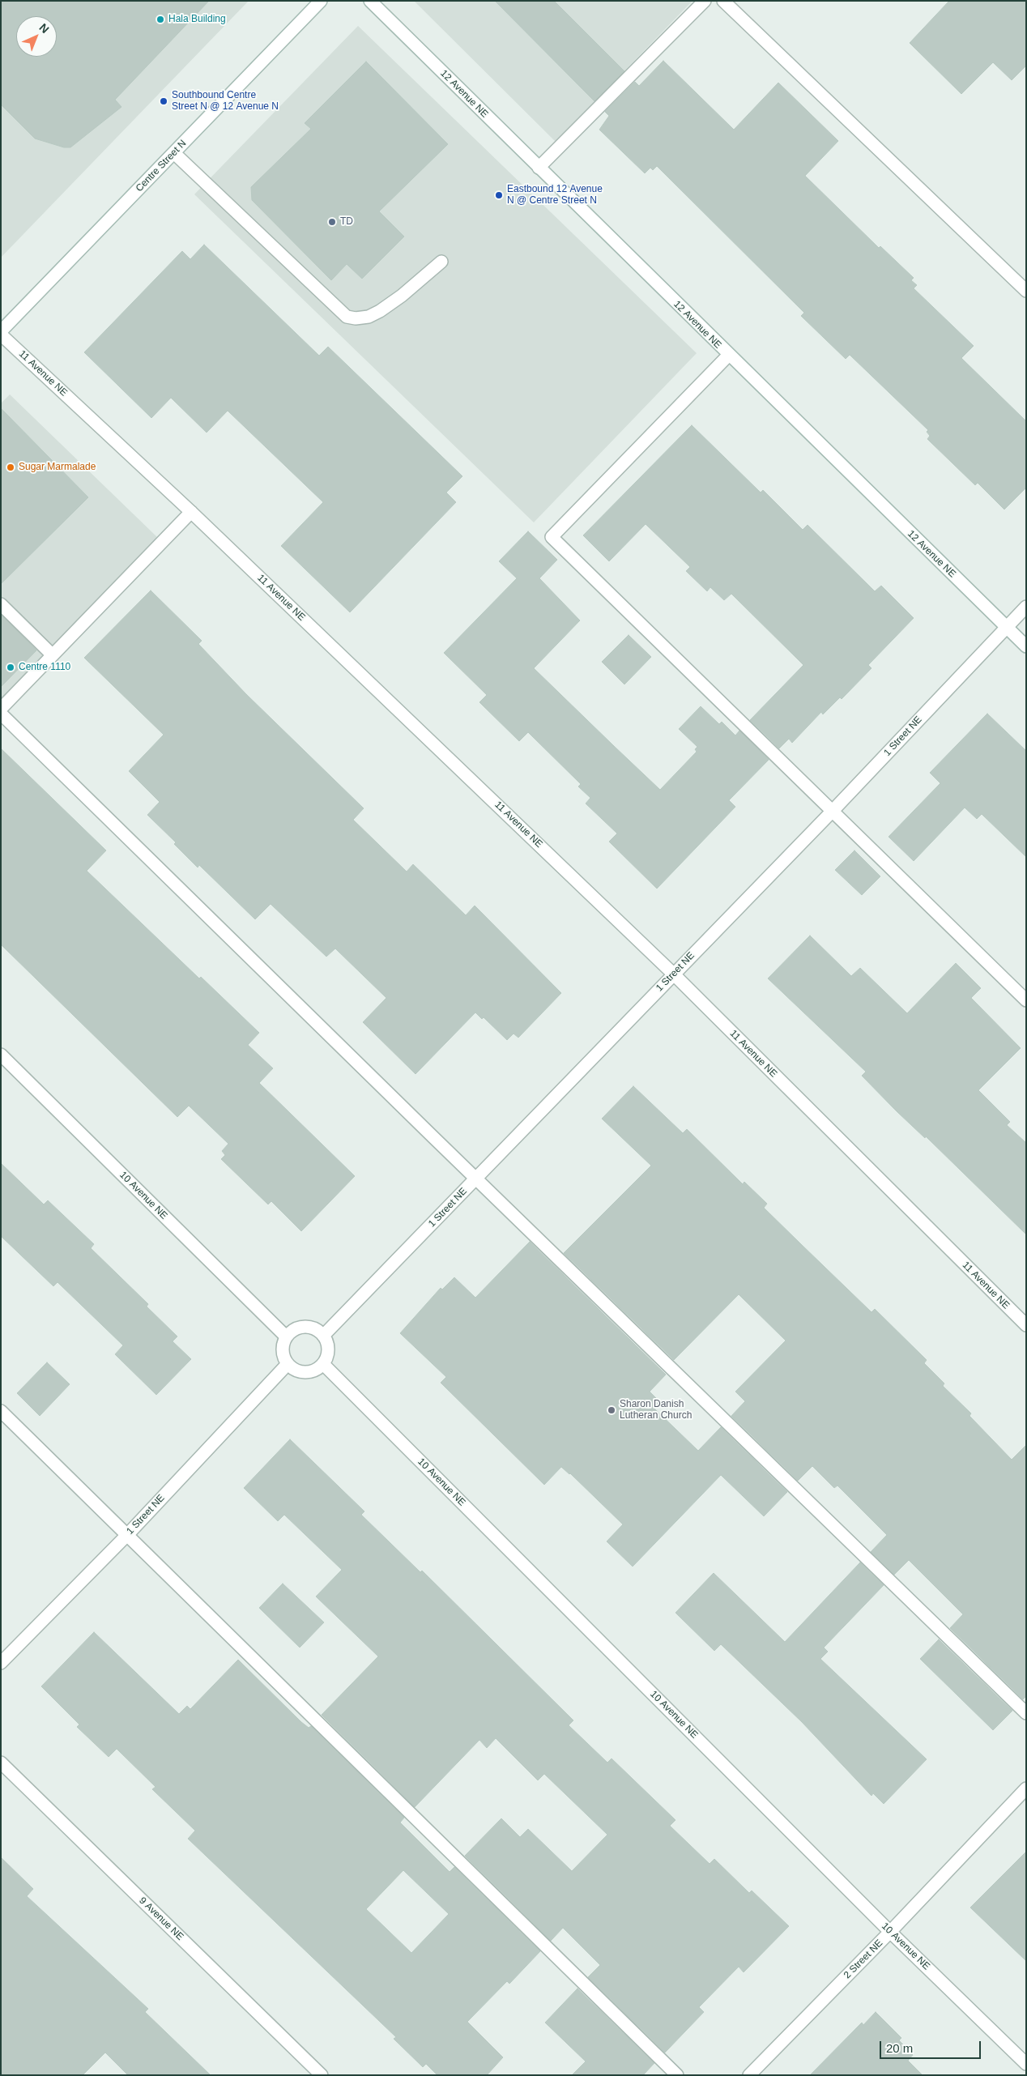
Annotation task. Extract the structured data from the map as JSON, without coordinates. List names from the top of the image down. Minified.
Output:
{"streets":{"street":["12 Avenue NE","Centre Street N","11 Avenue NE","1 Street NE","10 Avenue NE","9 Avenue NE","2 Street NE"]},"crossings":[["12 Avenue NE","1 Street NE"],["Centre Street N","11 Avenue NE"],["11 Avenue NE","1 Street NE"],["1 Street NE","10 Avenue NE"],["10 Avenue NE","2 Street NE"]],"places":["Hala Building","Southbound Centre Street N @ 12 Avenue N","Eastbound 12 Avenue N @ Centre Street N","TD","Sugar Marmalade","Centre 1110","Sharon Danish Lutheran Church"],"scale_bar":"20 m","north":"top right"}
